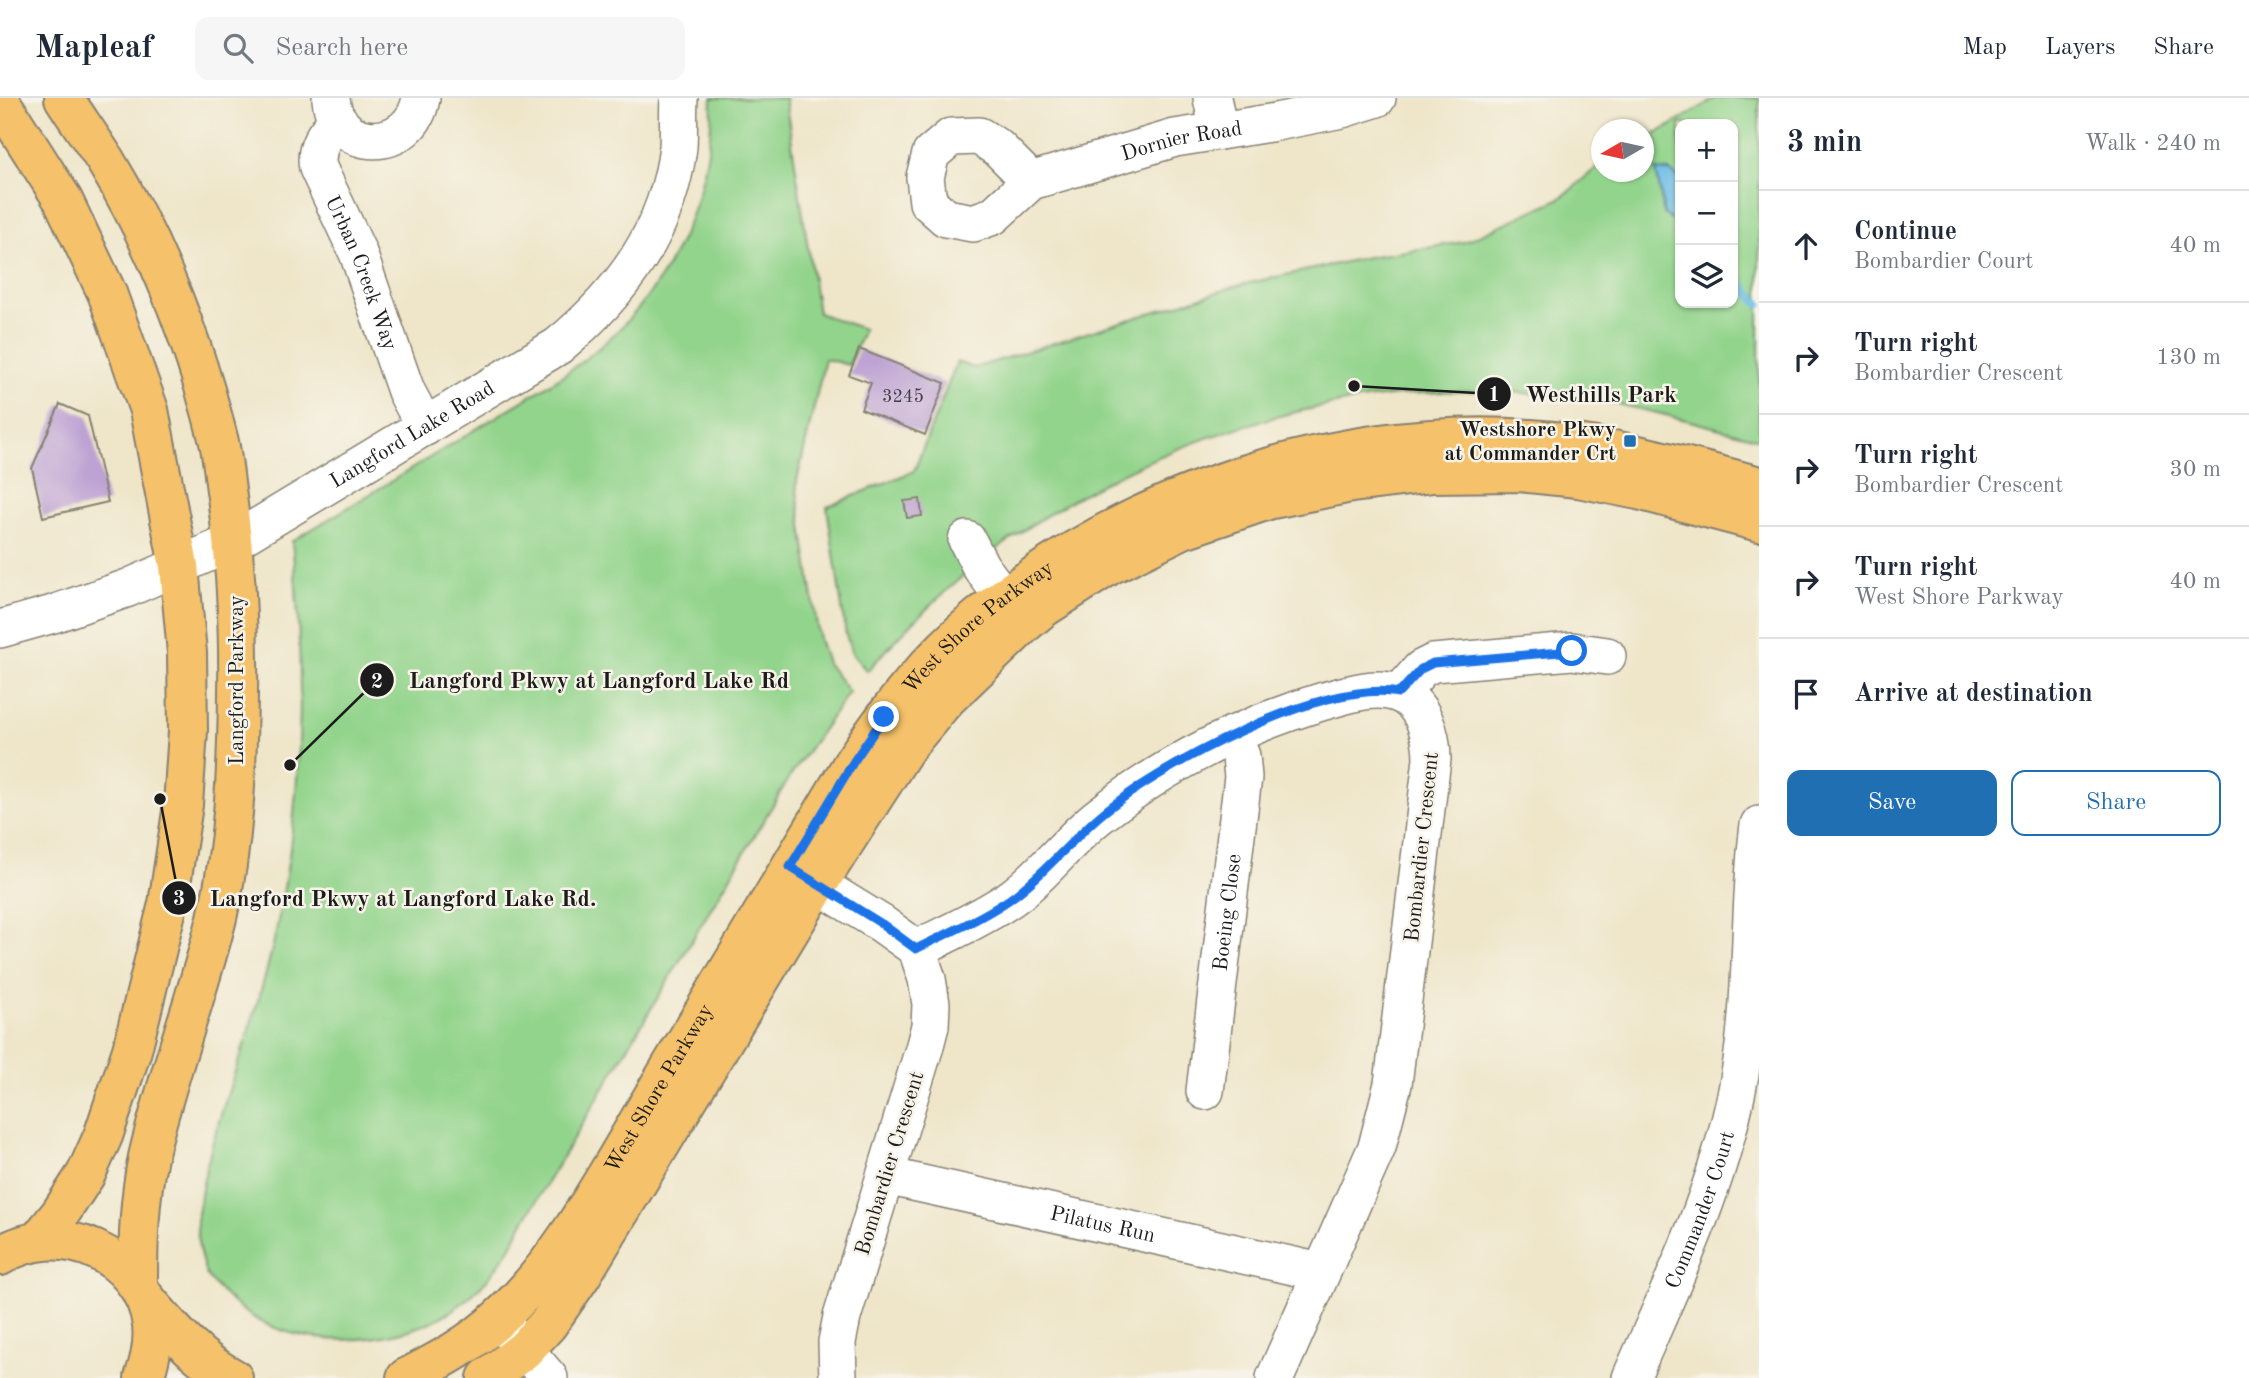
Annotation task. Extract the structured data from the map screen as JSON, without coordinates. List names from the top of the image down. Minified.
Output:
{"streets":{"main road":["West Shore Parkway","Langford Parkway"],"street":["Dornier Road","Urban Creek Way","Langford Lake Road","Bombardier Crescent","Boeing Close","Commander Court","Pilatus Run"]},"crossings":[["Urban Creek Way","Langford Lake Road"],["Langford Lake Road","Langford Parkway"],["Bombardier Crescent","Pilatus Run"]],"places":{"other":["Westhills Park","Langford Pkwy at Langford Lake Rd","Langford Pkwy at Langford Lake Rd."],"transit":["Westshore Pkwy at Commander Crt"]},"house_numbers":["3245"],"north":"left","page":{"header":"Mapleaf","search":"Search here","nav":["Map","Layers","Share"],"heading":["3 min","Walk · 240 m"],"map_buttons":["+","−"],"list":[["Continue","Bombardier Court","40 m"],["Turn right","Bombardier Crescent","130 m"],["Turn right","Bombardier Crescent","30 m"],["Turn right","West Shore Parkway","40 m"],"Arrive at destination"],"buttons":["Save","Share"]}}
